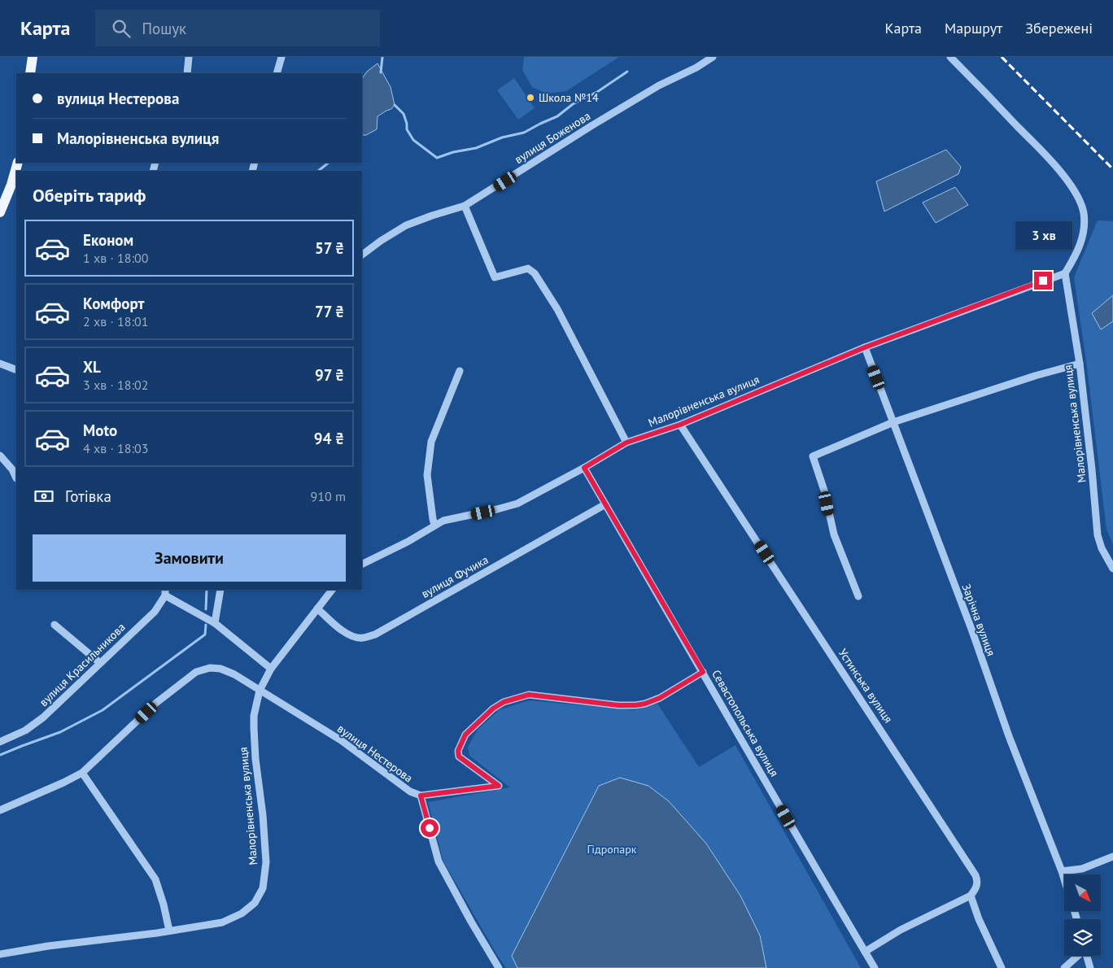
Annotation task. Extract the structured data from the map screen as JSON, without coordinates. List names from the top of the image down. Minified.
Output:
{"streets":{"street":["вулиця Боженова","Малорівненська вулиця","вулиця Фучика","Зарічна вулиця","вулиця Красильникова","Устинська вулиця","Севастопольська вулиця","вулиця Нестерова"]},"crossings":[["Малорівненська вулиця","вулиця Фучика"],["Малорівненська вулиця","Зарічна вулиця"],["Малорівненська вулиця","Устинська вулиця"],["Малорівненська вулиця","Севастопольська вулиця"],["Малорівненська вулиця","вулиця Нестерова"],["вулиця Фучика","Севастопольська вулиця"]],"parks":["Гідропарк"],"places":["Школа №14"],"north":"bottom right","page":{"header":"Карта","search":"Пошук","nav":["Карта","Маршрут","Збережені"],"banner":["вулиця Нестерова","Малорівненська вулиця"],"heading":"Оберіть тариф","list":[{"name":"Економ","note":"1 хв · 18:00","value":"57 ₴"},{"name":"Комфорт","note":"2 хв · 18:01","value":"77 ₴"},{"name":"XL","note":"3 хв · 18:02","value":"97 ₴"},{"name":"Moto","note":"4 хв · 18:03","value":"94 ₴"}],"bubble":"3 хв","pay":["Готівка","910 m"],"buttons":"Замовити"}}
